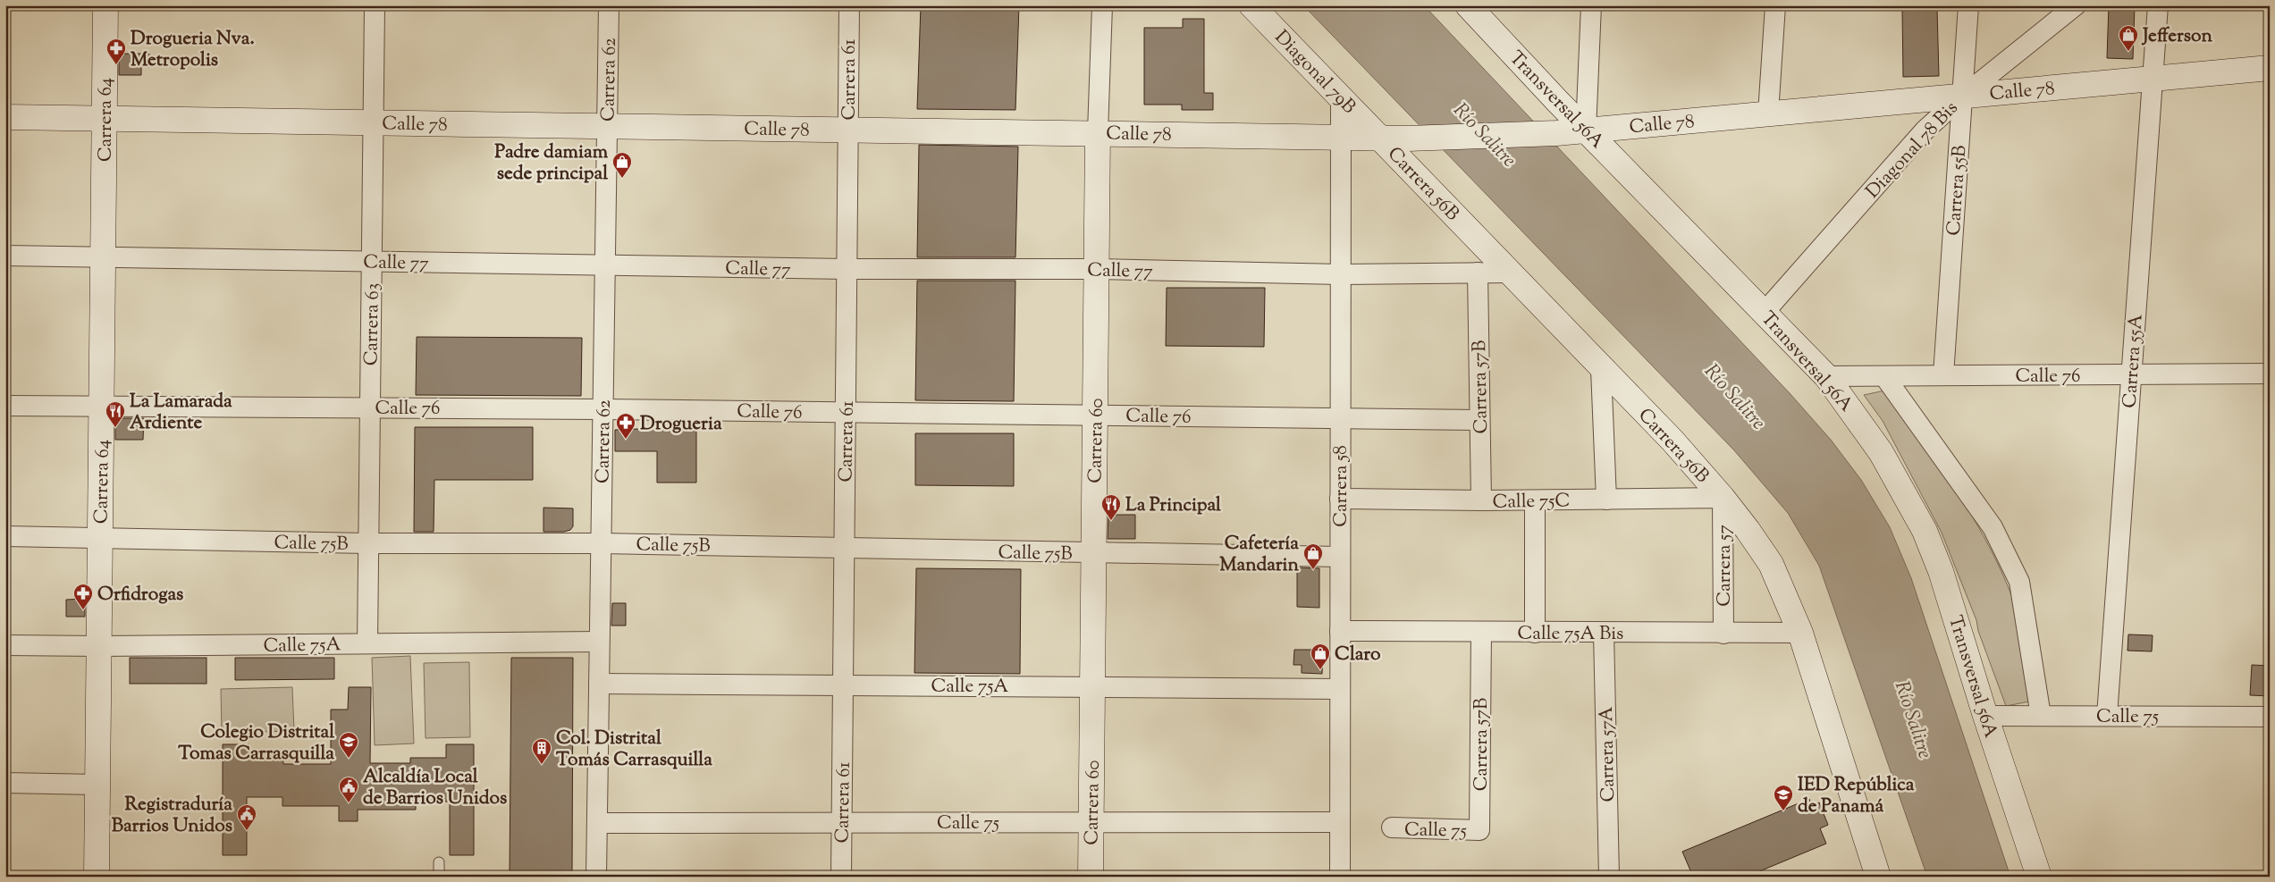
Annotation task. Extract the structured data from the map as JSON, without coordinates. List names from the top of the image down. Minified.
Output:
{"streets":{"street":["Diagonal 79B","Carrera 62","Carrera 61","Calle 78","Transversal 56A","Carrera 64","Diagonal 78 Bis","Carrera 56B","Carrera 55B","Calle 77","Carrera 63","Carrera 55A","Calle 76","Carrera 57B","Carrera 60","Carrera 58","Calle 75C","Calle 75B","Carrera 57","Calle 75A Bis","Calle 75A","Calle 75","Carrera 57A"]},"crossings":[["Diagonal 79B","Calle 78"],["Diagonal 79B","Carrera 56B"],["Diagonal 79B","Carrera 58"],["Carrera 62","Calle 78"],["Carrera 62","Calle 77"],["Carrera 62","Calle 76"],["Carrera 62","Calle 75B"],["Carrera 62","Calle 75A"],["Carrera 62","Calle 75"],["Carrera 61","Calle 78"],["Carrera 61","Calle 77"],["Carrera 61","Calle 76"],["Carrera 61","Calle 75B"],["Carrera 61","Calle 75A"],["Carrera 61","Calle 75"],["Calle 78","Transversal 56A"],["Calle 78","Carrera 64"],["Calle 78","Diagonal 78 Bis"],["Calle 78","Carrera 56B"],["Calle 78","Carrera 55B"],["Calle 78","Carrera 63"],["Calle 78","Carrera 55A"],["Calle 78","Carrera 60"],["Calle 78","Carrera 58"],["Transversal 56A","Diagonal 78 Bis"],["Transversal 56A","Calle 76"],["Transversal 56A","Calle 75"],["Carrera 64","Calle 77"],["Carrera 64","Calle 76"],["Carrera 64","Calle 75B"],["Carrera 64","Calle 75A"],["Diagonal 78 Bis","Carrera 55B"],["Carrera 56B","Calle 77"],["Carrera 56B","Calle 75C"],["Carrera 56B","Carrera 57"],["Carrera 56B","Calle 75A Bis"],["Carrera 55B","Calle 76"],["Calle 77","Carrera 63"],["Calle 77","Carrera 57B"],["Calle 77","Carrera 60"],["Calle 77","Carrera 58"],["Carrera 63","Calle 76"],["Carrera 63","Calle 75B"],["Carrera 63","Calle 75A"],["Carrera 55A","Calle 76"],["Carrera 55A","Calle 75"],["Calle 76","Carrera 57B"],["Calle 76","Carrera 60"],["Calle 76","Carrera 58"],["Carrera 57B","Calle 75C"],["Carrera 57B","Calle 75A Bis"],["Carrera 57B","Calle 75"],["Carrera 60","Calle 75B"],["Carrera 60","Calle 75A"],["Carrera 60","Calle 75"],["Carrera 58","Calle 75C"],["Carrera 58","Calle 75B"],["Carrera 58","Calle 75A Bis"],["Carrera 58","Calle 75A"],["Carrera 58","Calle 75"],["Calle 75C","Carrera 57"],["Carrera 57","Calle 75A Bis"],["Calle 75A Bis","Carrera 57A"]],"water":["Río Salitre"],"places":{"shop":["Jefferson","Padre damiam sede principal","Cafetería Mandarin","Claro"],"pharmacy":["Drogueria Nva. Metropolis","Drogueria","Orfidrogas"],"restaurant":["La Lamarada Ardiente","La Principal"],"school or university":["Colegio Distrital Tomas Carrasquilla","IED República de Panamá"],"building":["Col. Distrital Tomás Carrasquilla"],"public building":["Alcaldía Local de Barrios Unidos","Registraduría Barrios Unidos"]}}
